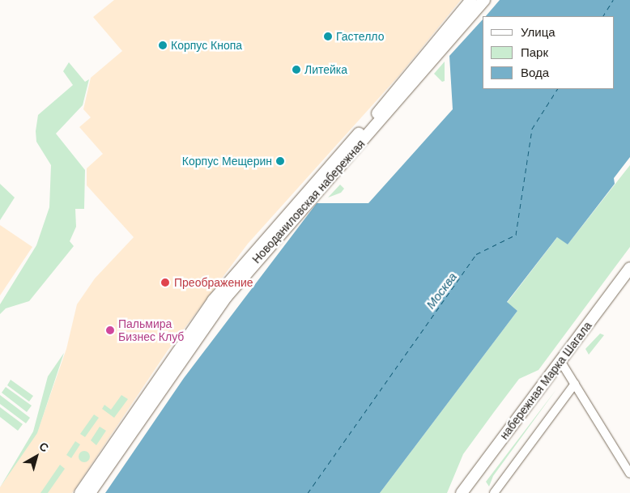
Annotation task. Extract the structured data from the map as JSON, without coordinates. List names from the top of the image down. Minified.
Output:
{"streets":{"main road":["Новоданиловская набережная","набережная Марка Шагала"]},"water":["Москва"],"places":["Гастелло","Корпус Кнопа","Литейка","Корпус Мещерин","Преображение","Пальмира Бизнес Клуб"],"legend":["Улица","Парк","Вода"],"north":"top right"}
